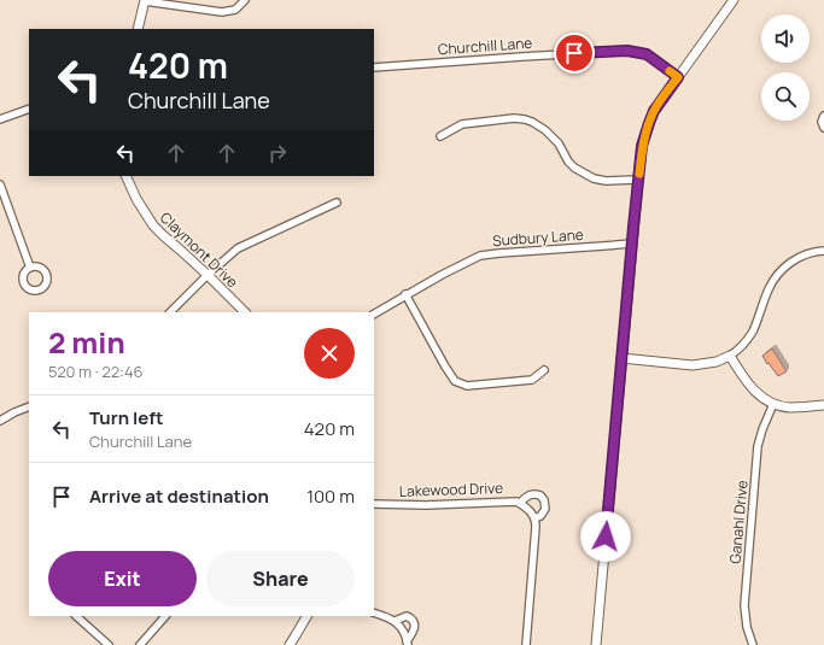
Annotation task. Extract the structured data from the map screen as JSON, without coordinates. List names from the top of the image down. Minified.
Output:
{"streets":{"street":["Churchill Lane","Sudbury Lane","Claymont Drive","Lakewood Drive","Ganahl Drive"]},"page":{"turn":["420 m","Churchill Lane"],"heading":["2 min","520 m · 22:46"],"list":[{"name":"Turn left","note":"Churchill Lane","value":"420 m"},{"name":"Arrive at destination","value":"100 m"}],"buttons":["Exit","Share"]}}
